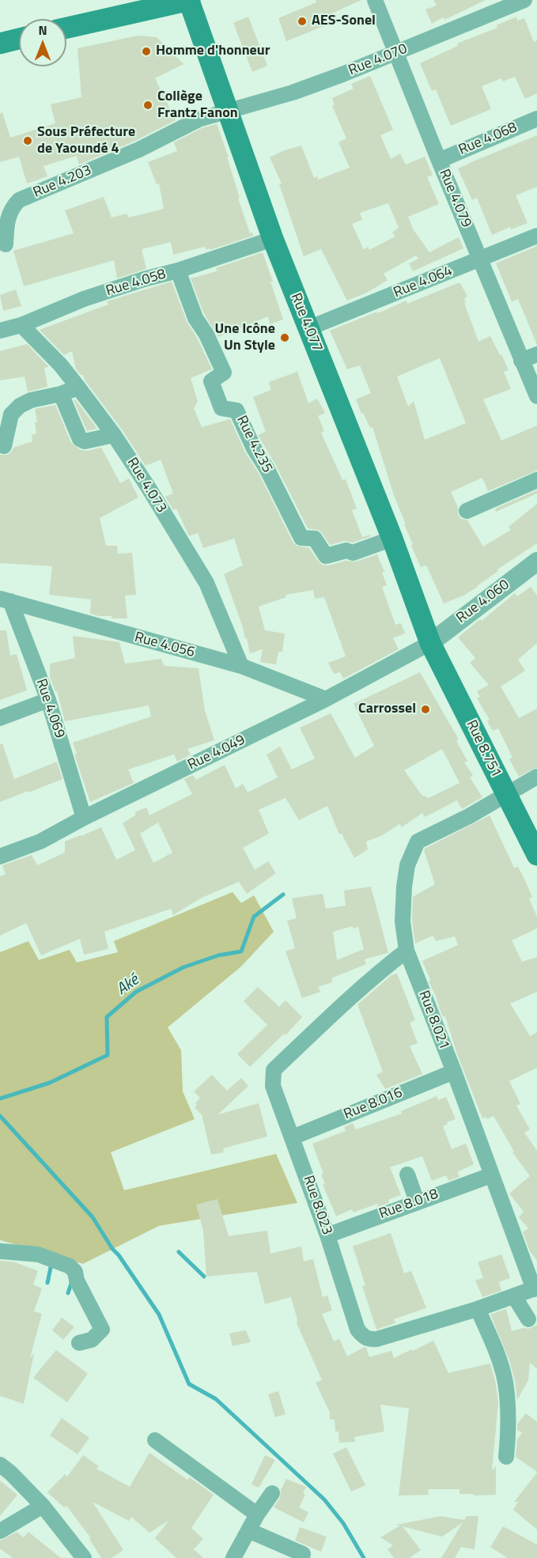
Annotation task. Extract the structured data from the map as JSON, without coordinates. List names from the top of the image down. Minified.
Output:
{"streets":{"main road":["Rue 4.077","Rue 8.751"],"street":["Rue 4.070","Rue 4.068","Rue 4.203","Rue 4.079","Rue 4.064","Rue 4.058","Rue 4.235","Rue 4.073","Rue 4.060","Rue 4.056","Rue 4.069","Rue 4.049","Rue 8.021","Rue 8.016","Rue 8.018","Rue 8.023"]},"crossings":[["Rue 4.070","Rue 4.203"],["Rue 4.070","Rue 4.079"],["Rue 4.070","Rue 4.077"],["Rue 4.068","Rue 4.079"],["Rue 4.203","Rue 4.077"],["Rue 4.079","Rue 4.064"],["Rue 4.064","Rue 4.077"],["Rue 4.058","Rue 4.077"],["Rue 4.058","Rue 4.235"],["Rue 4.058","Rue 4.073"],["Rue 4.077","Rue 4.235"],["Rue 4.077","Rue 4.060"],["Rue 4.077","Rue 8.751"],["Rue 4.077","Rue 4.049"],["Rue 4.073","Rue 4.056"],["Rue 4.060","Rue 8.751"],["Rue 4.060","Rue 4.049"],["Rue 4.056","Rue 4.069"],["Rue 4.056","Rue 4.049"],["Rue 4.069","Rue 4.049"],["Rue 8.751","Rue 4.049"],["Rue 8.751","Rue 8.021"],["Rue 8.021","Rue 8.016"],["Rue 8.021","Rue 8.018"],["Rue 8.021","Rue 8.023"],["Rue 8.016","Rue 8.023"],["Rue 8.018","Rue 8.023"]],"water":["Aké"],"places":["AES-Sonel","Homme d'honneur","Collège Frantz Fanon","Sous Préfecture de Yaoundé 4","Une Icône Un Style","Carrossel"],"north":"top"}
